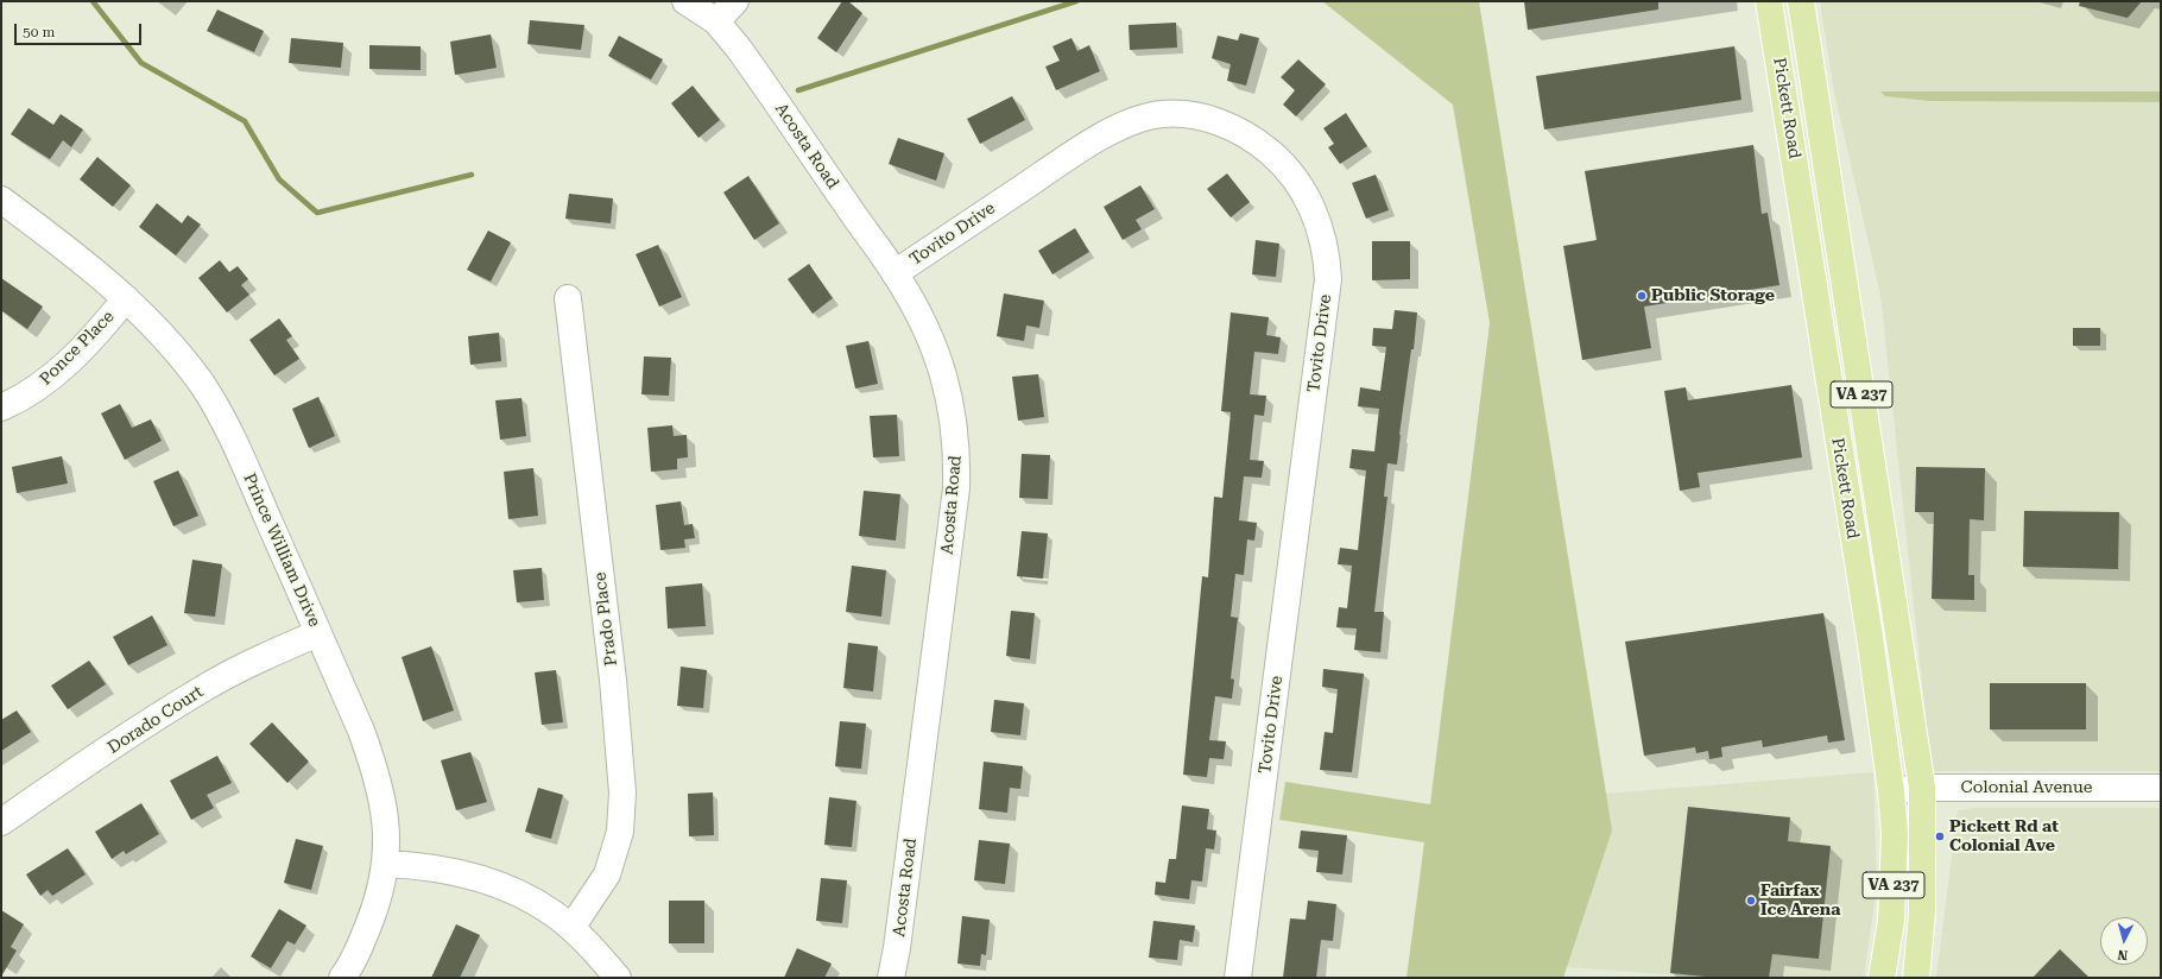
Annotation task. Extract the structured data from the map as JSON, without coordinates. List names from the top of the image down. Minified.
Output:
{"streets":{"main road":["Pickett Road","VA 237"],"street":["Acosta Road","Tovito Drive","Ponce Place","Prince William Drive","Prado Place","Dorado Court","Colonial Avenue"]},"crossings":[["Pickett Road","Colonial Avenue"],["Acosta Road","Tovito Drive"],["Ponce Place","Prince William Drive"],["Prince William Drive","Dorado Court"]],"places":["Public Storage","Pickett Rd at Colonial Ave","Fairfax Ice Arena"],"scale_bar":"50 m","north":"bottom"}
